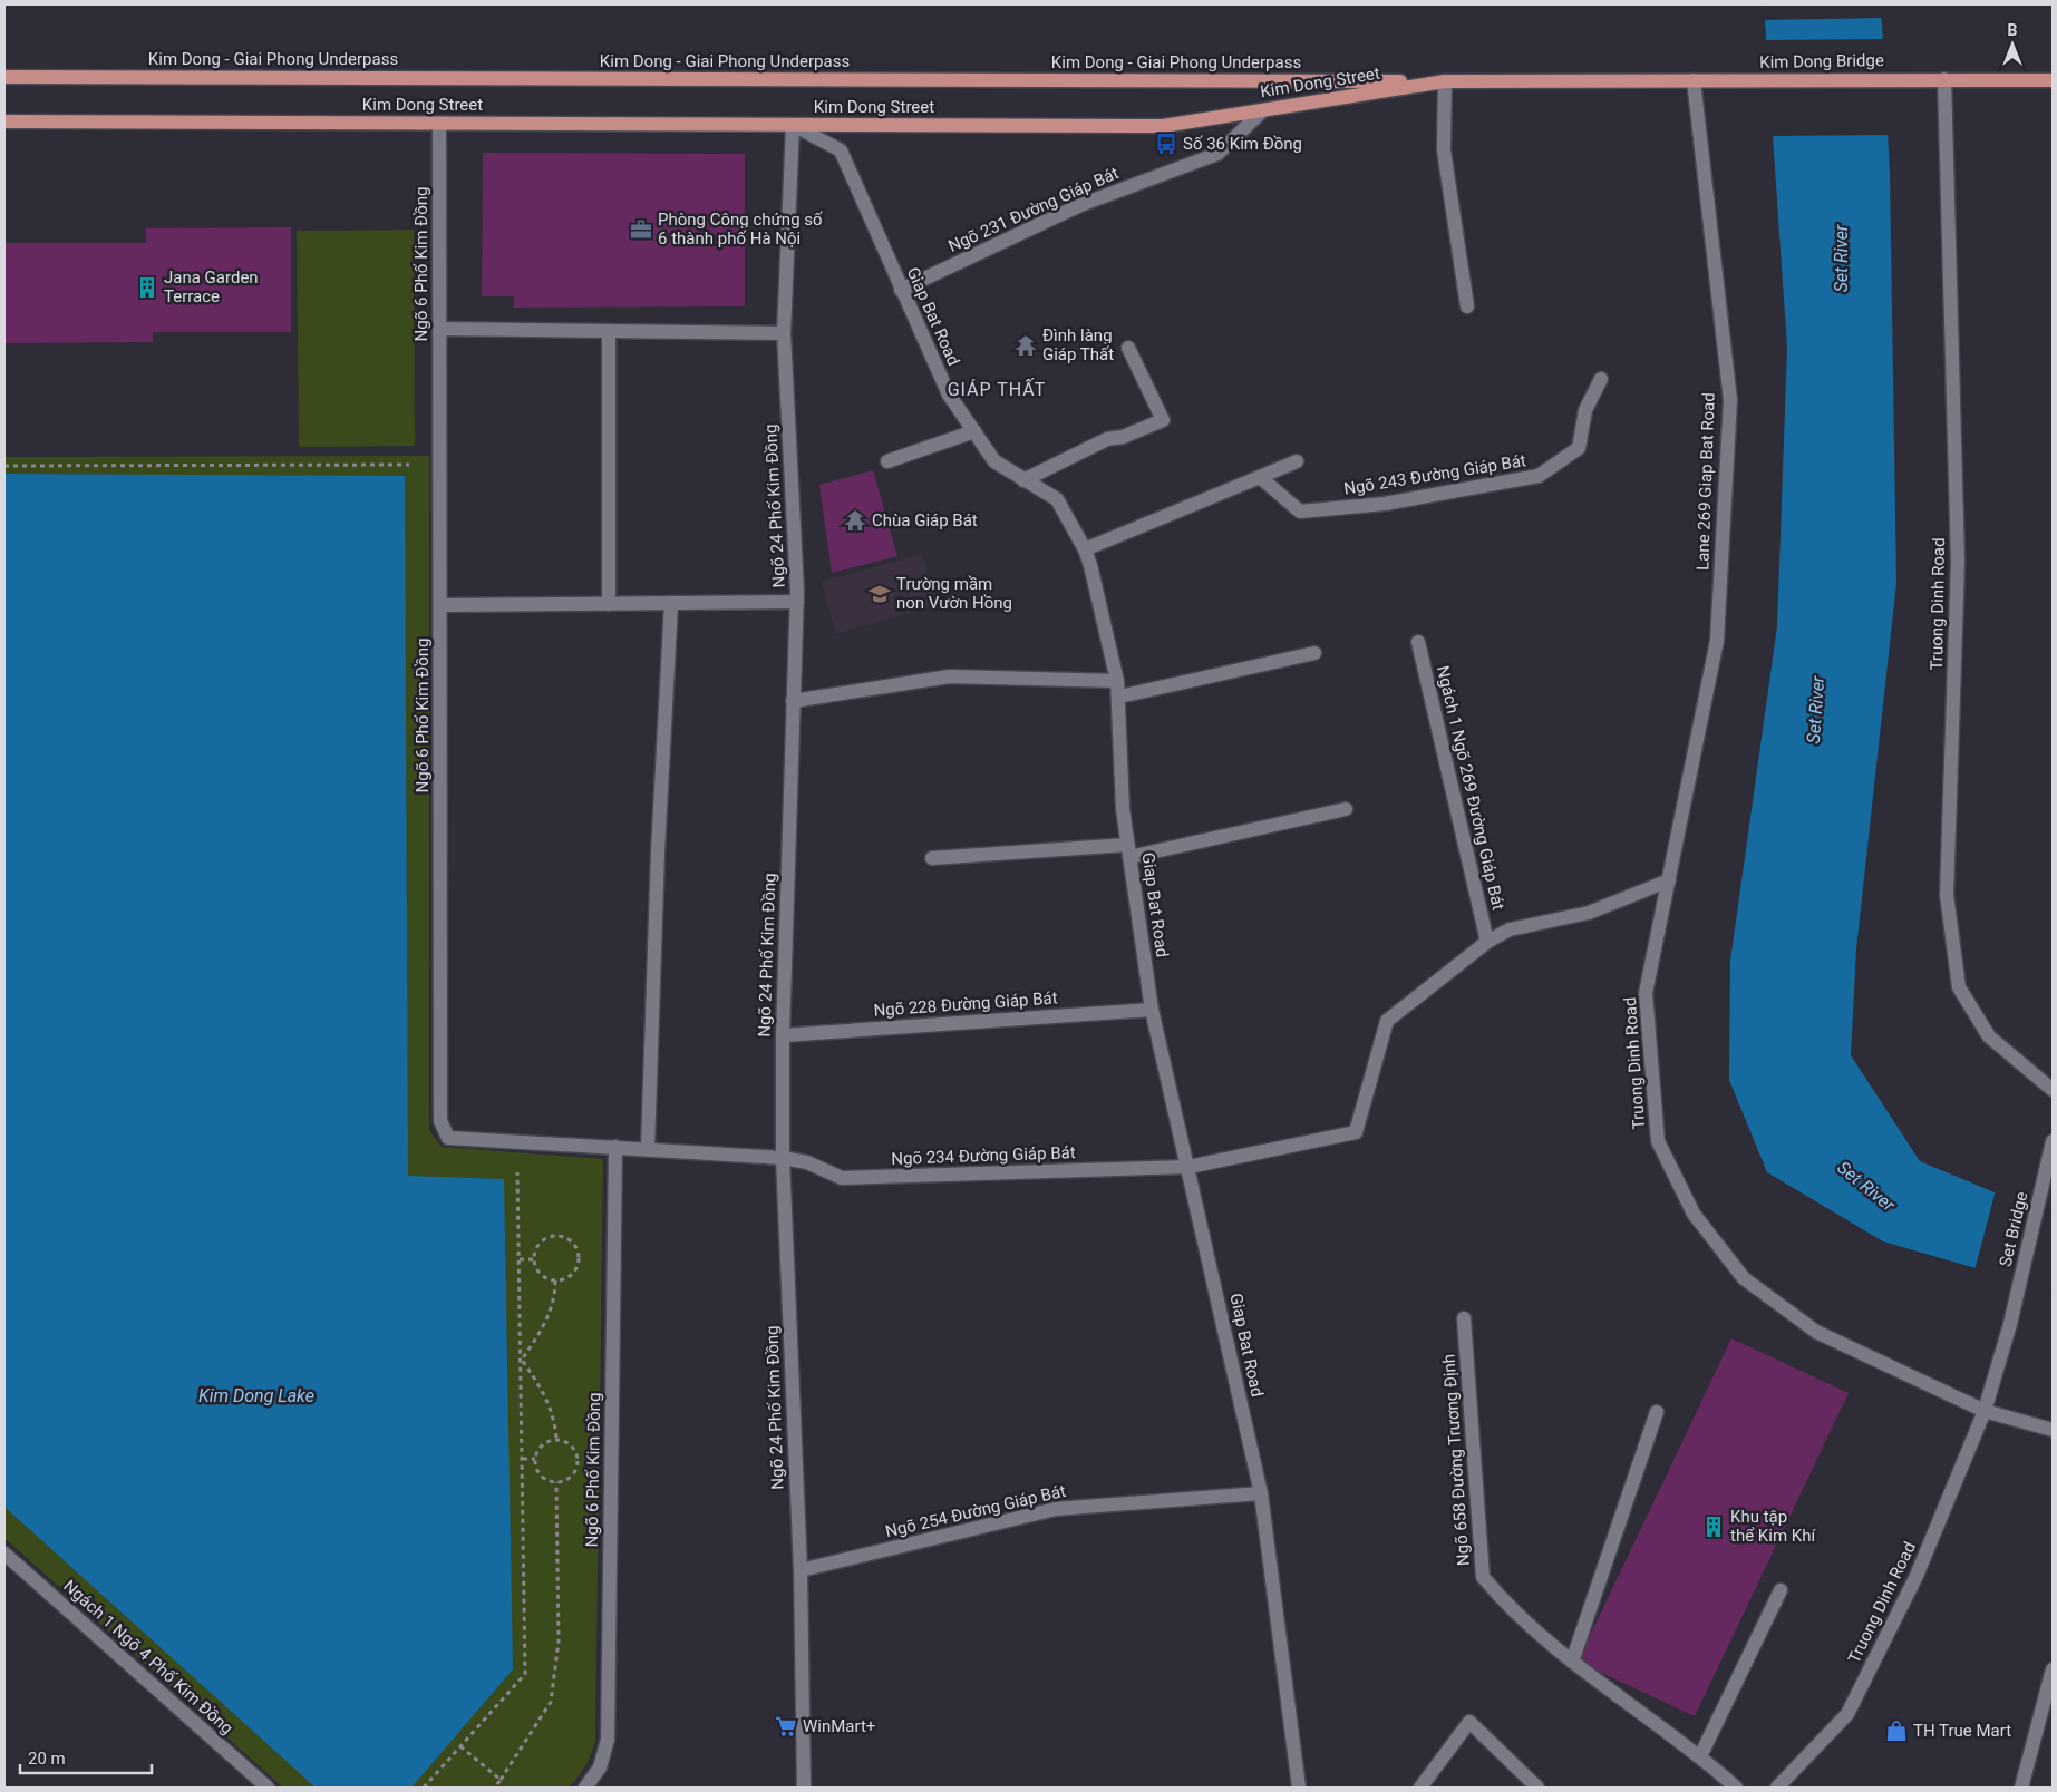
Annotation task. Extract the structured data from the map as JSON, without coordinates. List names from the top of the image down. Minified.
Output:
{"streets":{"main road":["Kim Dong - Giai Phong Underpass","Kim Dong Bridge","Kim Dong Street"],"street":["Ngõ 231 Đường Giáp Bát","Ngõ 6 Phố Kim Đồng","Giap Bat Road","Ngõ 243 Đường Giáp Bát","Lane 269 Giap Bat Road","Ngõ 24 Phố Kim Đồng","Truong Dinh Road","Ngách 1 Ngõ 269 Đường Giáp Bát","Ngõ 228 Đường Giáp Bát","Ngõ 234 Đường Giáp Bát","Set Bridge","Ngõ 658 Đường Trương Định","Ngõ 254 Đường Giáp Bát","Ngách 1 Ngõ 4 Phố Kim Đồng"]},"crossings":[["Kim Dong - Giai Phong Underpass","Kim Dong Street"],["Kim Dong Bridge","Kim Dong Street"],["Kim Dong Bridge","Truong Dinh Road"],["Kim Dong Street","Ngõ 231 Đường Giáp Bát"],["Kim Dong Street","Ngõ 6 Phố Kim Đồng"],["Kim Dong Street","Giap Bat Road"],["Kim Dong Street","Lane 269 Giap Bat Road"],["Kim Dong Street","Ngõ 24 Phố Kim Đồng"],["Ngõ 231 Đường Giáp Bát","Giap Bat Road"],["Ngõ 6 Phố Kim Đồng","Ngõ 24 Phố Kim Đồng"],["Ngõ 6 Phố Kim Đồng","Ngõ 234 Đường Giáp Bát"],["Giap Bat Road","Ngõ 24 Phố Kim Đồng"],["Giap Bat Road","Ngõ 228 Đường Giáp Bát"],["Giap Bat Road","Ngõ 234 Đường Giáp Bát"],["Giap Bat Road","Ngõ 254 Đường Giáp Bát"],["Lane 269 Giap Bat Road","Truong Dinh Road"],["Ngõ 24 Phố Kim Đồng","Ngõ 228 Đường Giáp Bát"],["Ngõ 24 Phố Kim Đồng","Ngõ 234 Đường Giáp Bát"],["Ngõ 24 Phố Kim Đồng","Ngõ 254 Đường Giáp Bát"],["Truong Dinh Road","Set Bridge"],["Ngách 1 Ngõ 269 Đường Giáp Bát","Ngõ 234 Đường Giáp Bát"]],"districts":["GIÁP THẤT"],"water":["Set River","Kim Dong Lake"],"places":{"bus stop":["Số 36 Kim Đồng"],"office":["Phòng Công chứng số 6 thành phố Hà Nội"],"building":["Jana Garden Terrace","Khu tập thể Kim Khí"],"temple":["Đình làng Giáp Thất","Chùa Giáp Bát"],"school or university":["Trường mầm non Vườn Hồng"],"supermarket":["WinMart+"],"shop":["TH True Mart"]},"scale_bar":"20 m","north":"top"}
